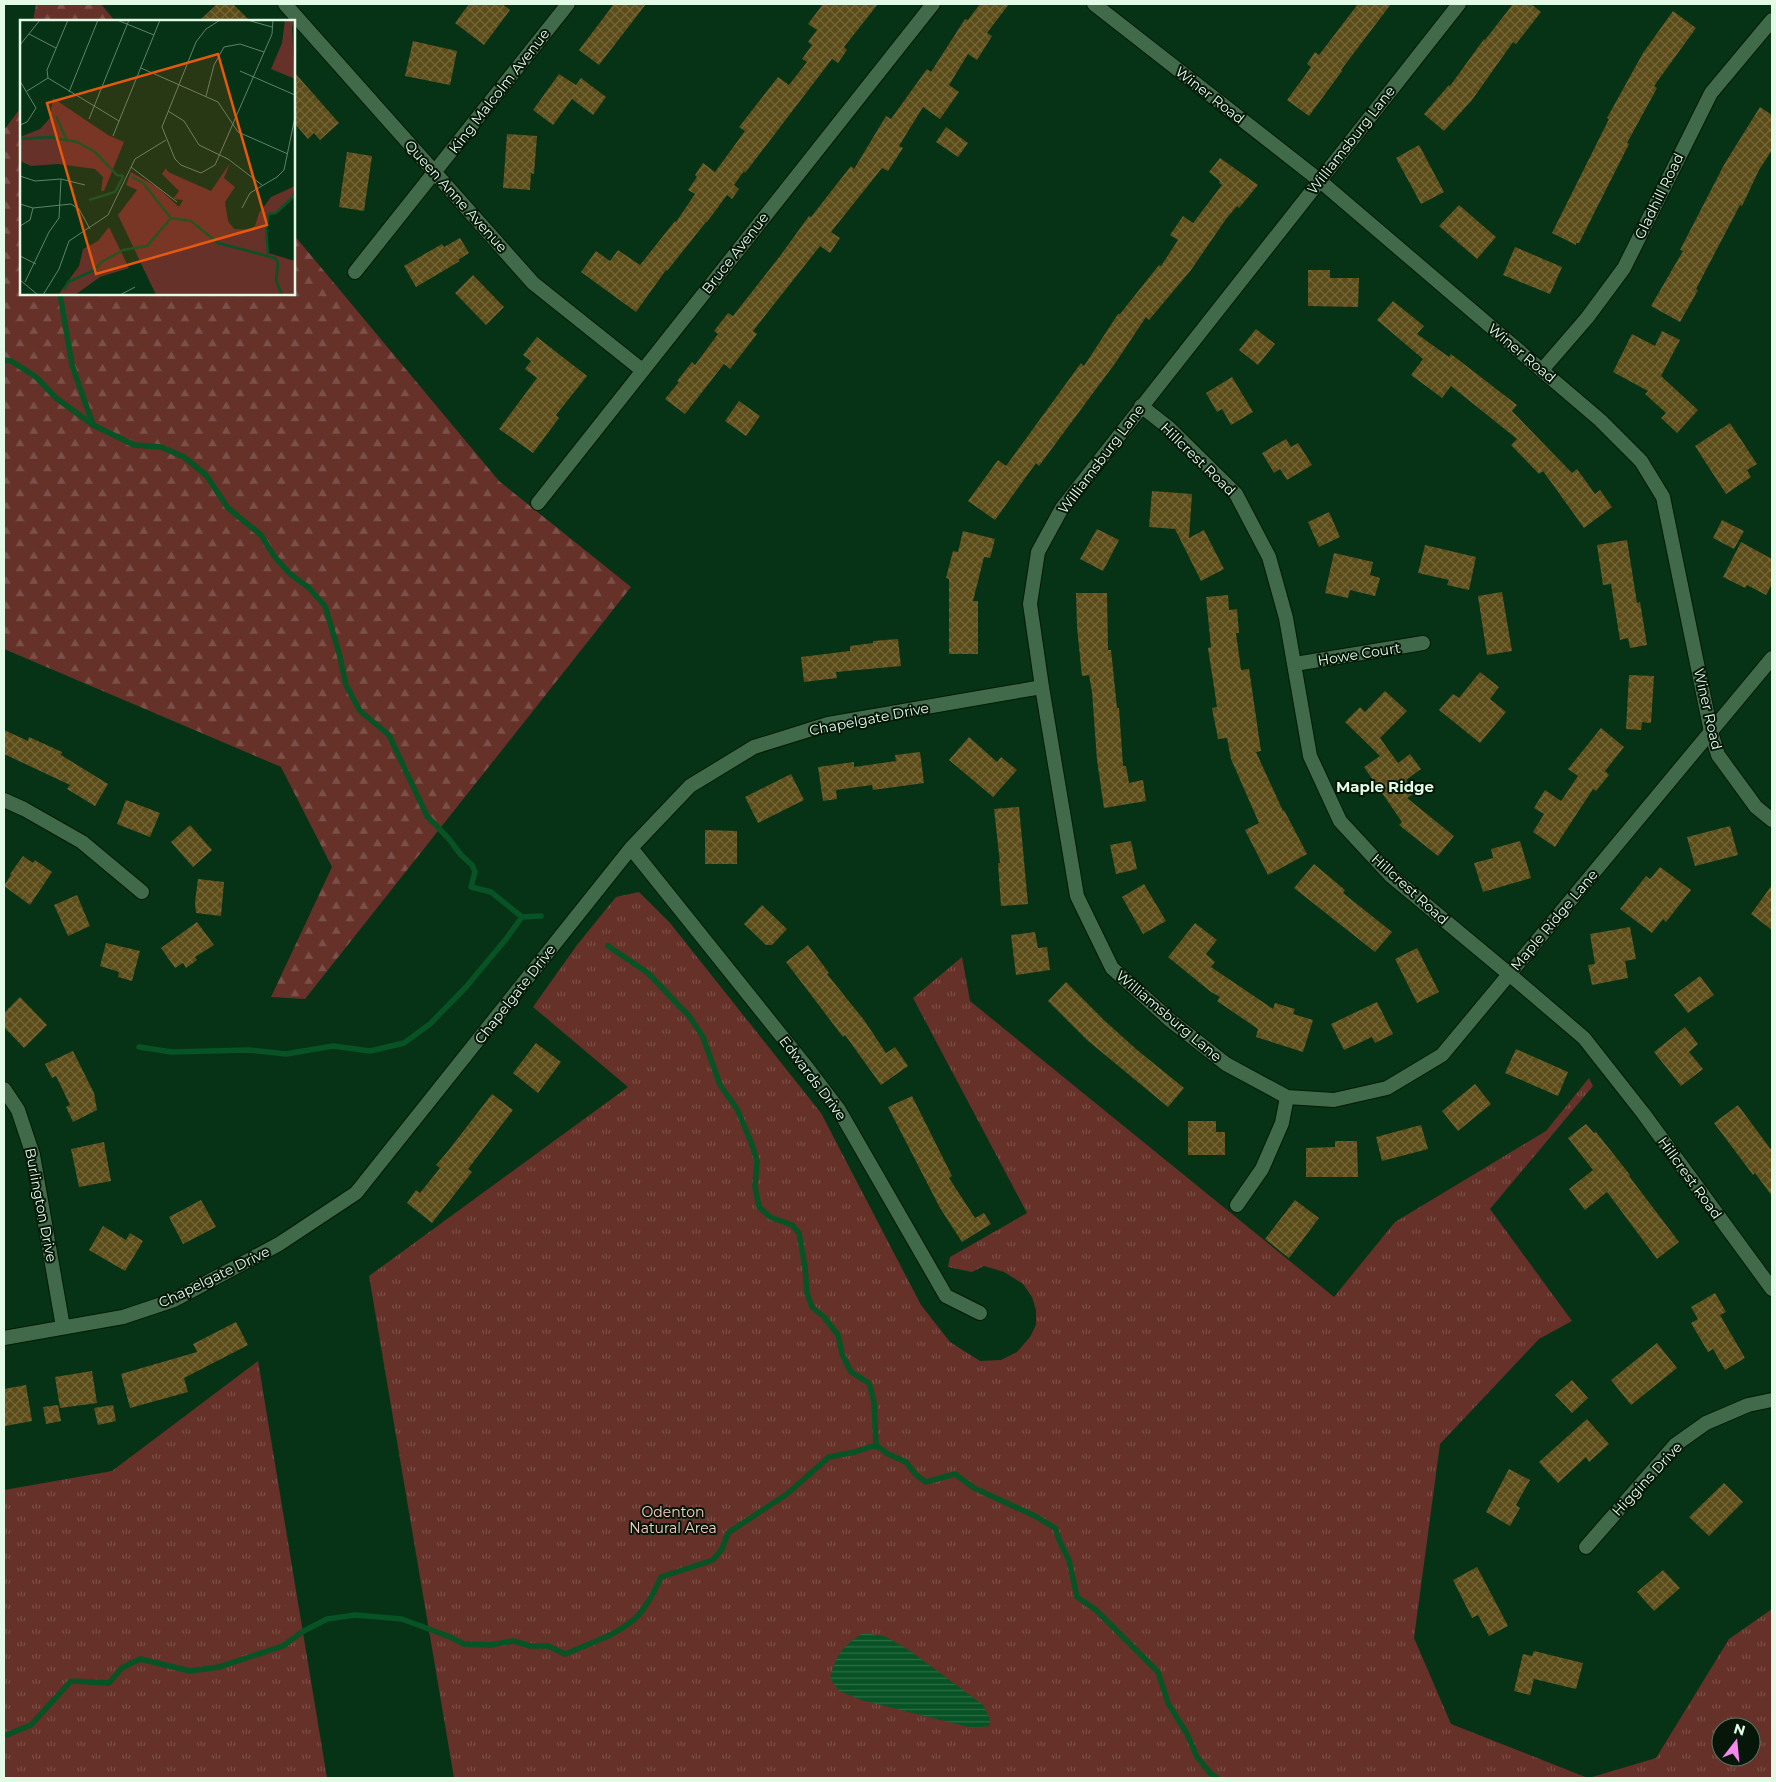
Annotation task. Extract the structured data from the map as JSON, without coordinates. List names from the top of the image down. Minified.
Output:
{"streets":{"street":["King Malcolm Avenue","Winer Road","Williamsburg Lane","Queen Anne Avenue","Gladhill Road","Bruce Avenue","Hillcrest Road","Howe Court","Chapelgate Drive","Maple Ridge Lane","Edwards Drive","Burlington Drive","Higgins Drive"]},"crossings":[["King Malcolm Avenue","Queen Anne Avenue"],["Winer Road","Williamsburg Lane"],["Winer Road","Gladhill Road"],["Winer Road","Maple Ridge Lane"],["Williamsburg Lane","Hillcrest Road"],["Williamsburg Lane","Chapelgate Drive"],["Williamsburg Lane","Maple Ridge Lane"],["Queen Anne Avenue","Bruce Avenue"],["Hillcrest Road","Howe Court"],["Hillcrest Road","Maple Ridge Lane"],["Chapelgate Drive","Edwards Drive"],["Chapelgate Drive","Burlington Drive"]],"districts":["Maple Ridge"],"parks":["Odenton Natural Area"],"north":"top"}
